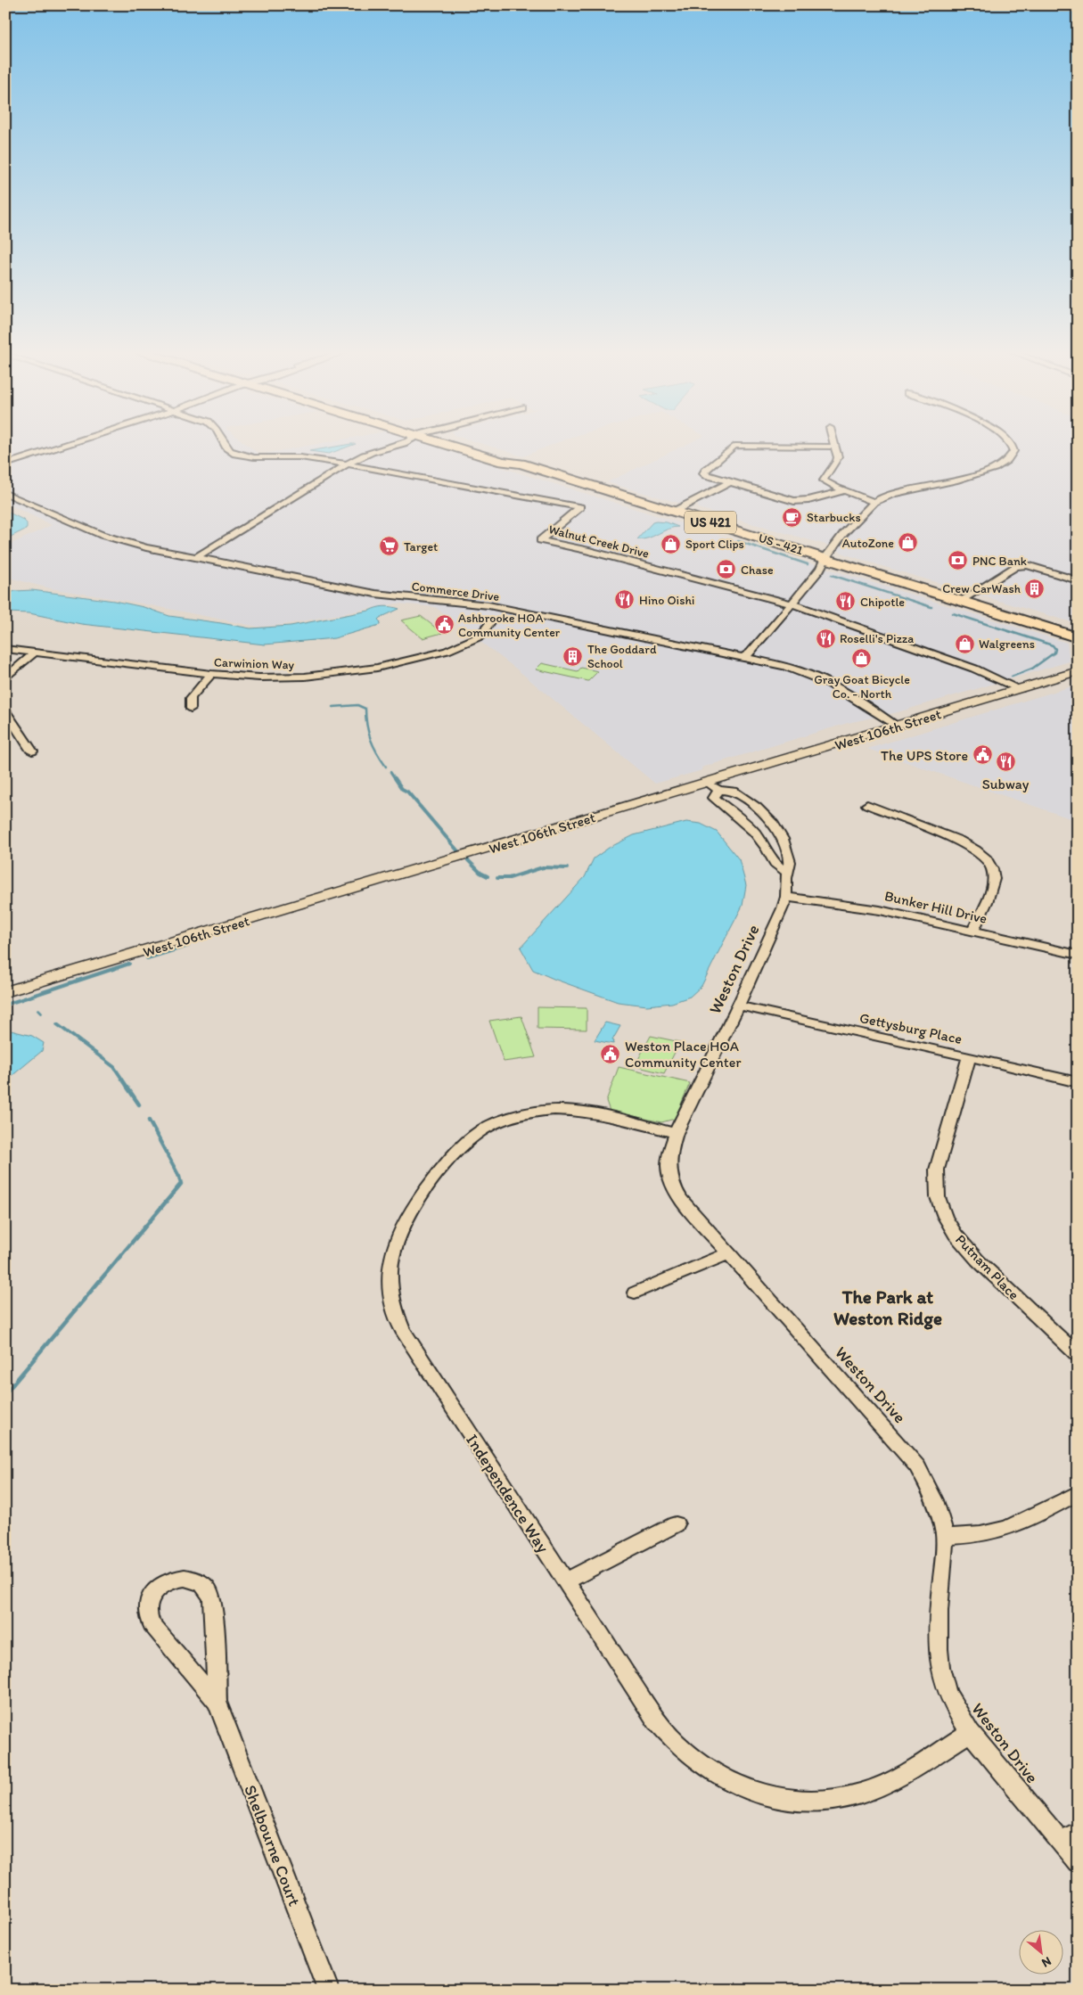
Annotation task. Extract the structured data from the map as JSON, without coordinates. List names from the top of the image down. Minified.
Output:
{"streets":{"main road":["US 421","US - 421"],"street":["Walnut Creek Drive","Commerce Drive","Carwinion Way","West 106th Street","Bunker Hill Drive","Weston Drive","Gettysburg Place","Putnam Place","Independence Way","Shelbourne Court"]},"crossings":[["Walnut Creek Drive","West 106th Street"],["Commerce Drive","West 106th Street"],["West 106th Street","Weston Drive"],["Bunker Hill Drive","Weston Drive"],["Weston Drive","Gettysburg Place"],["Weston Drive","Independence Way"],["Gettysburg Place","Putnam Place"]],"districts":["The Park at Weston Ridge"],"places":{"cafe":["Starbucks"],"shop":["AutoZone","Sport Clips","Walgreens","Gray Goat Bicycle Co. - North"],"supermarket":["Target"],"bank":["PNC Bank","Chase"],"building":["Crew CarWash","The Goddard School"],"restaurant":["Hino Oishi","Chipotle","Roselli's Pizza","Subway"],"public building":["Ashbrooke HOA Community Center","The UPS Store","Weston Place HOA Community Center"]},"north":"bottom right"}
